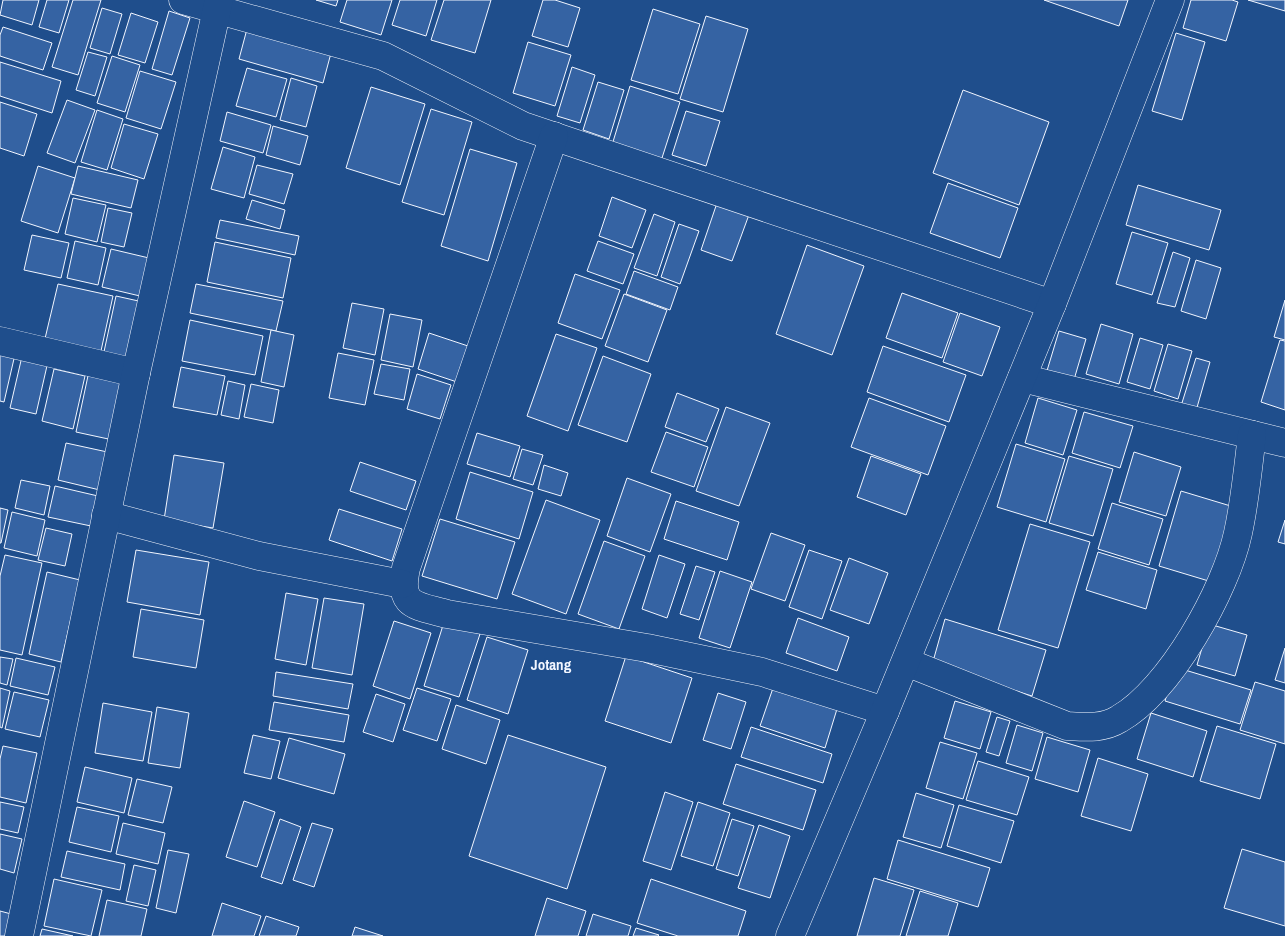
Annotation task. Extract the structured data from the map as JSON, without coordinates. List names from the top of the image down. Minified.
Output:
{"districts":["Jotang"]}
